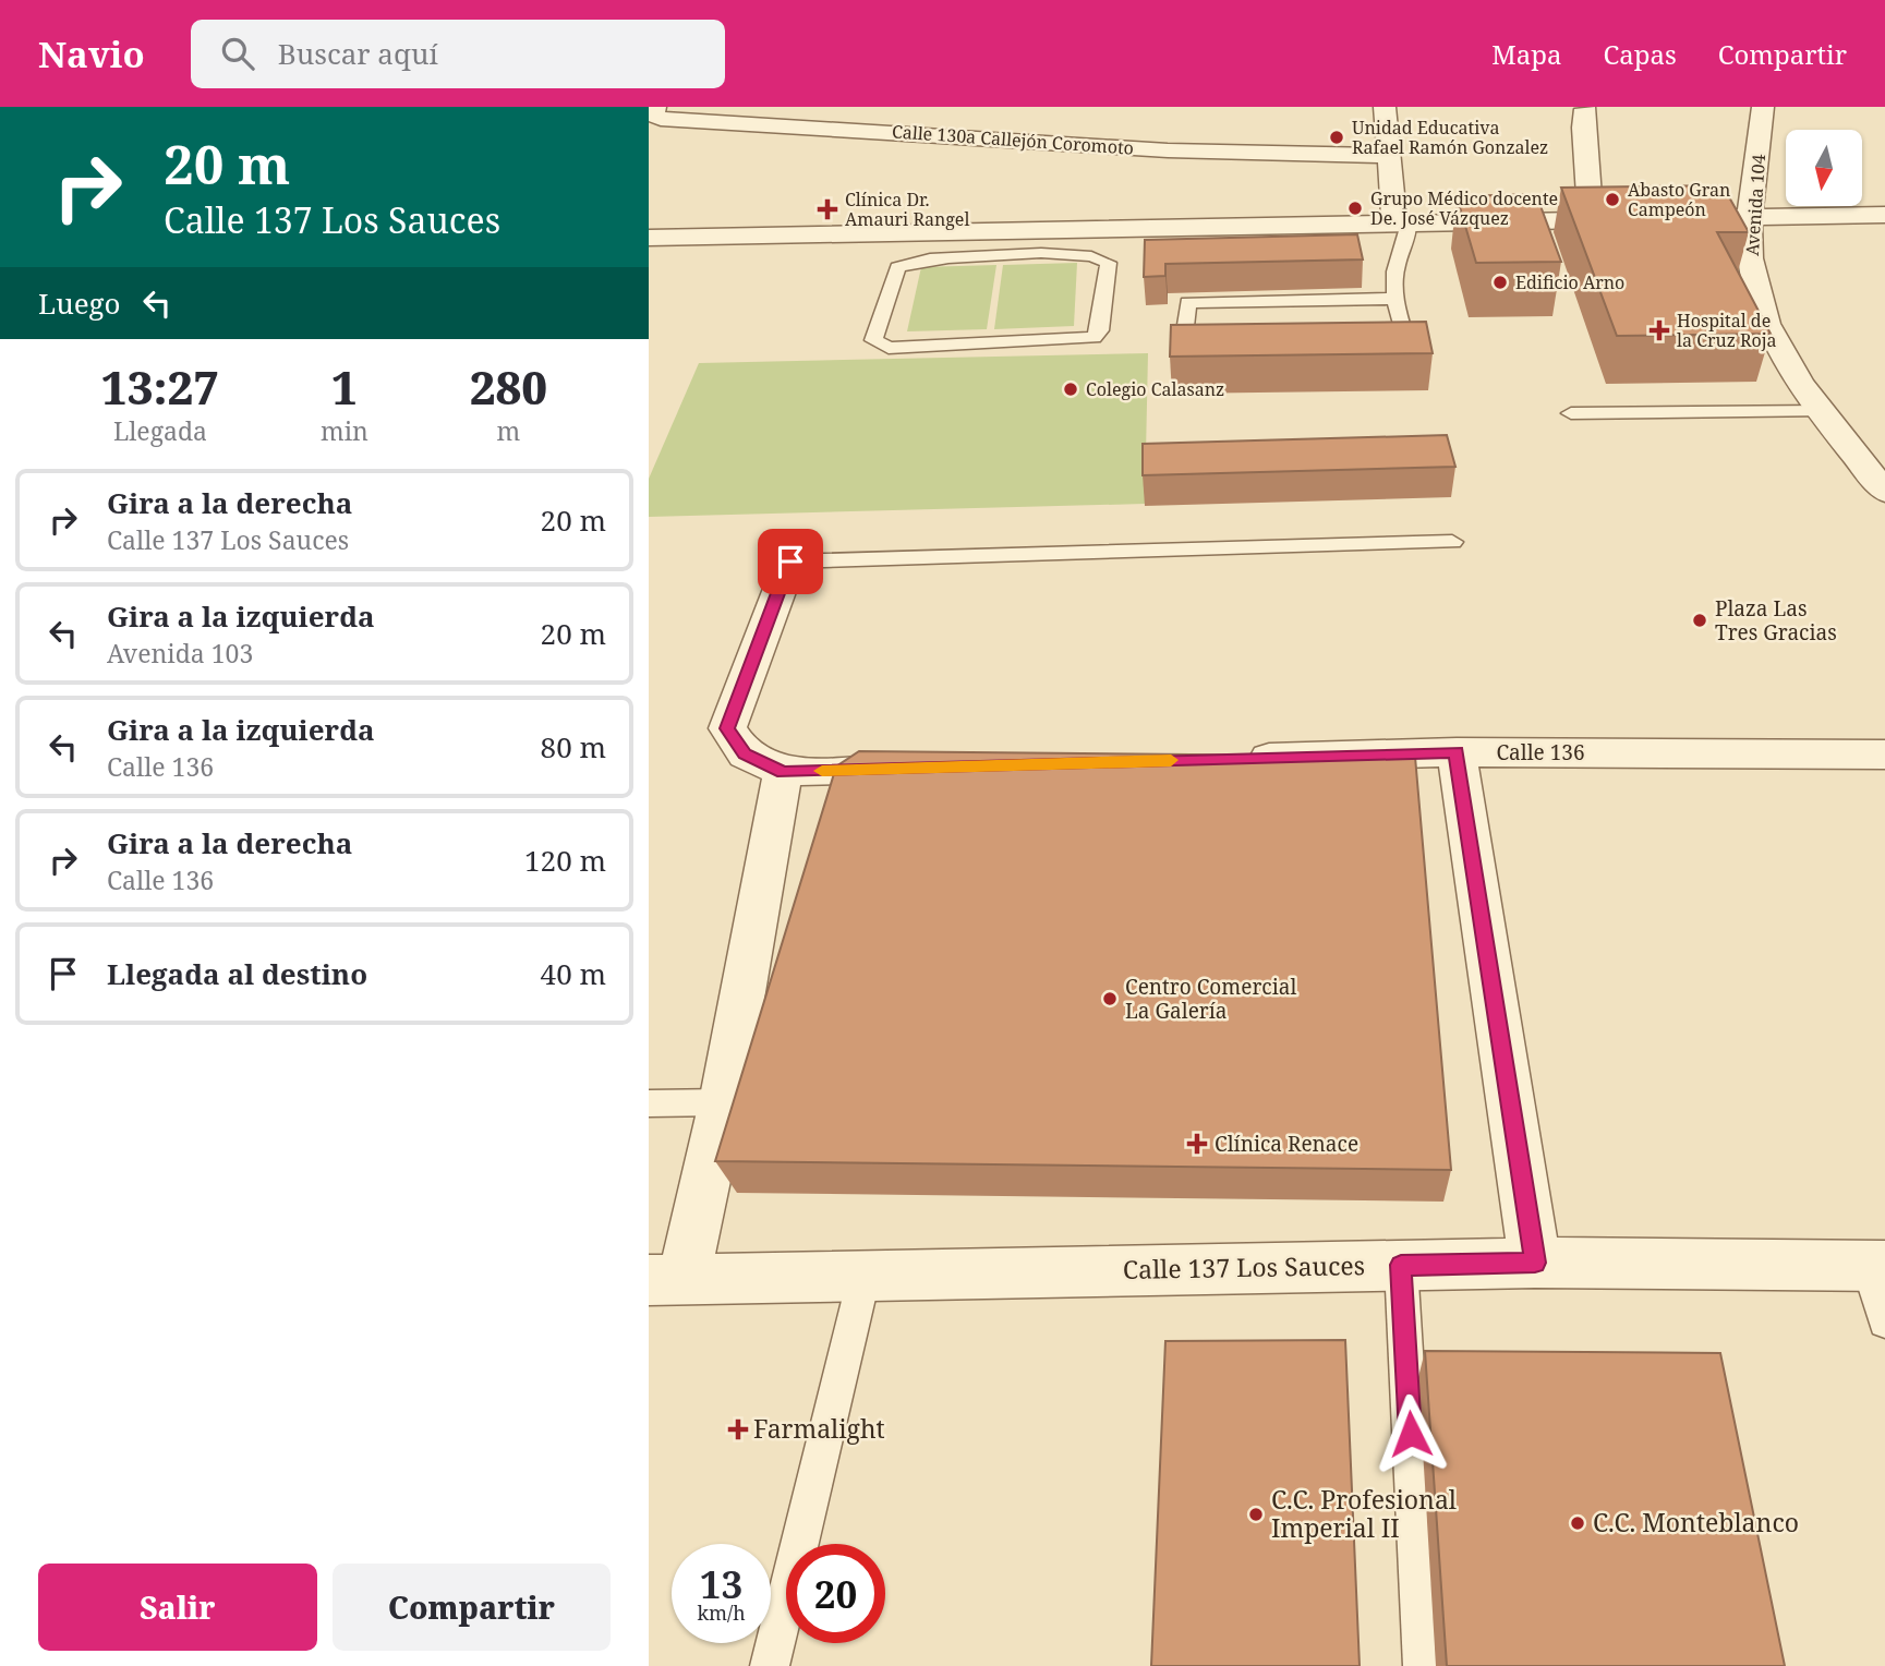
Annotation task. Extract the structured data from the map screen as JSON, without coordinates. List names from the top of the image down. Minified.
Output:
{"streets":{"street":["Calle 130a Callejón Coromoto","Avenida 104","Calle 136","Calle 137 Los Sauces"]},"places":{"other":["Unidad Educativa Rafael Ramón Gonzalez","Abasto Gran Campeón","Grupo Médico docente De. José Vázquez","Edificio Arno","Colegio Calasanz","Plaza Las Tres Gracias","Centro Comercial La Galería","C.C. Profesional Imperial II","C.C. Monteblanco"],"health":["Clínica Dr. Amauri Rangel","Hospital de la Cruz Roja","Clínica Renace","Farmalight"]},"north":"bottom","page":{"header":"Navio","search":"Buscar aquí","nav":["Mapa","Capas","Compartir"],"turn":["20 m","Calle 137 Los Sauces"],"then":"Luego","eta":["13:27","Llegada","1","min","280","m"],"list":[{"name":"Gira a la derecha","note":"Calle 137 Los Sauces","value":"20 m"},{"name":"Gira a la izquierda","note":"Avenida 103","value":"20 m"},{"name":"Gira a la izquierda","note":"Calle 136","value":"80 m"},{"name":"Gira a la derecha","note":"Calle 136","value":"120 m"},{"name":"Llegada al destino","value":"40 m"}],"speed":"13 km/h","limit":"20","buttons":["Salir","Compartir"]}}
